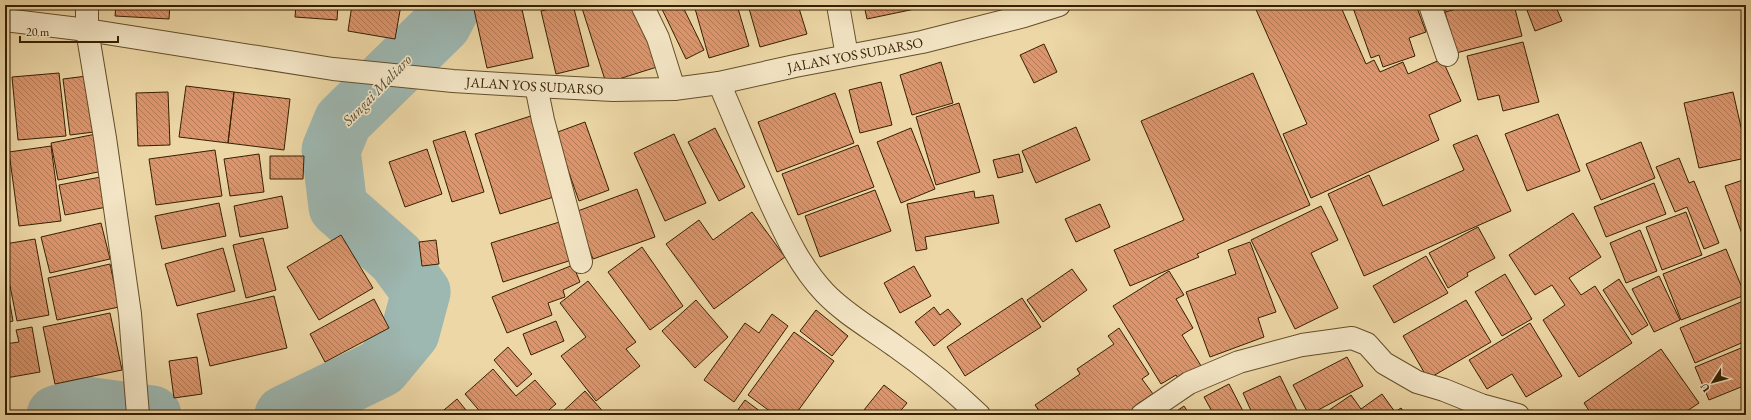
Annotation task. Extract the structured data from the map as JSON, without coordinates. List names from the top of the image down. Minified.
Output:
{"streets":{"street":["JALAN YOS SUDARSO"]},"water":["Sungai Maliaro"],"scale_bar":"20 m","north":"bottom left"}
